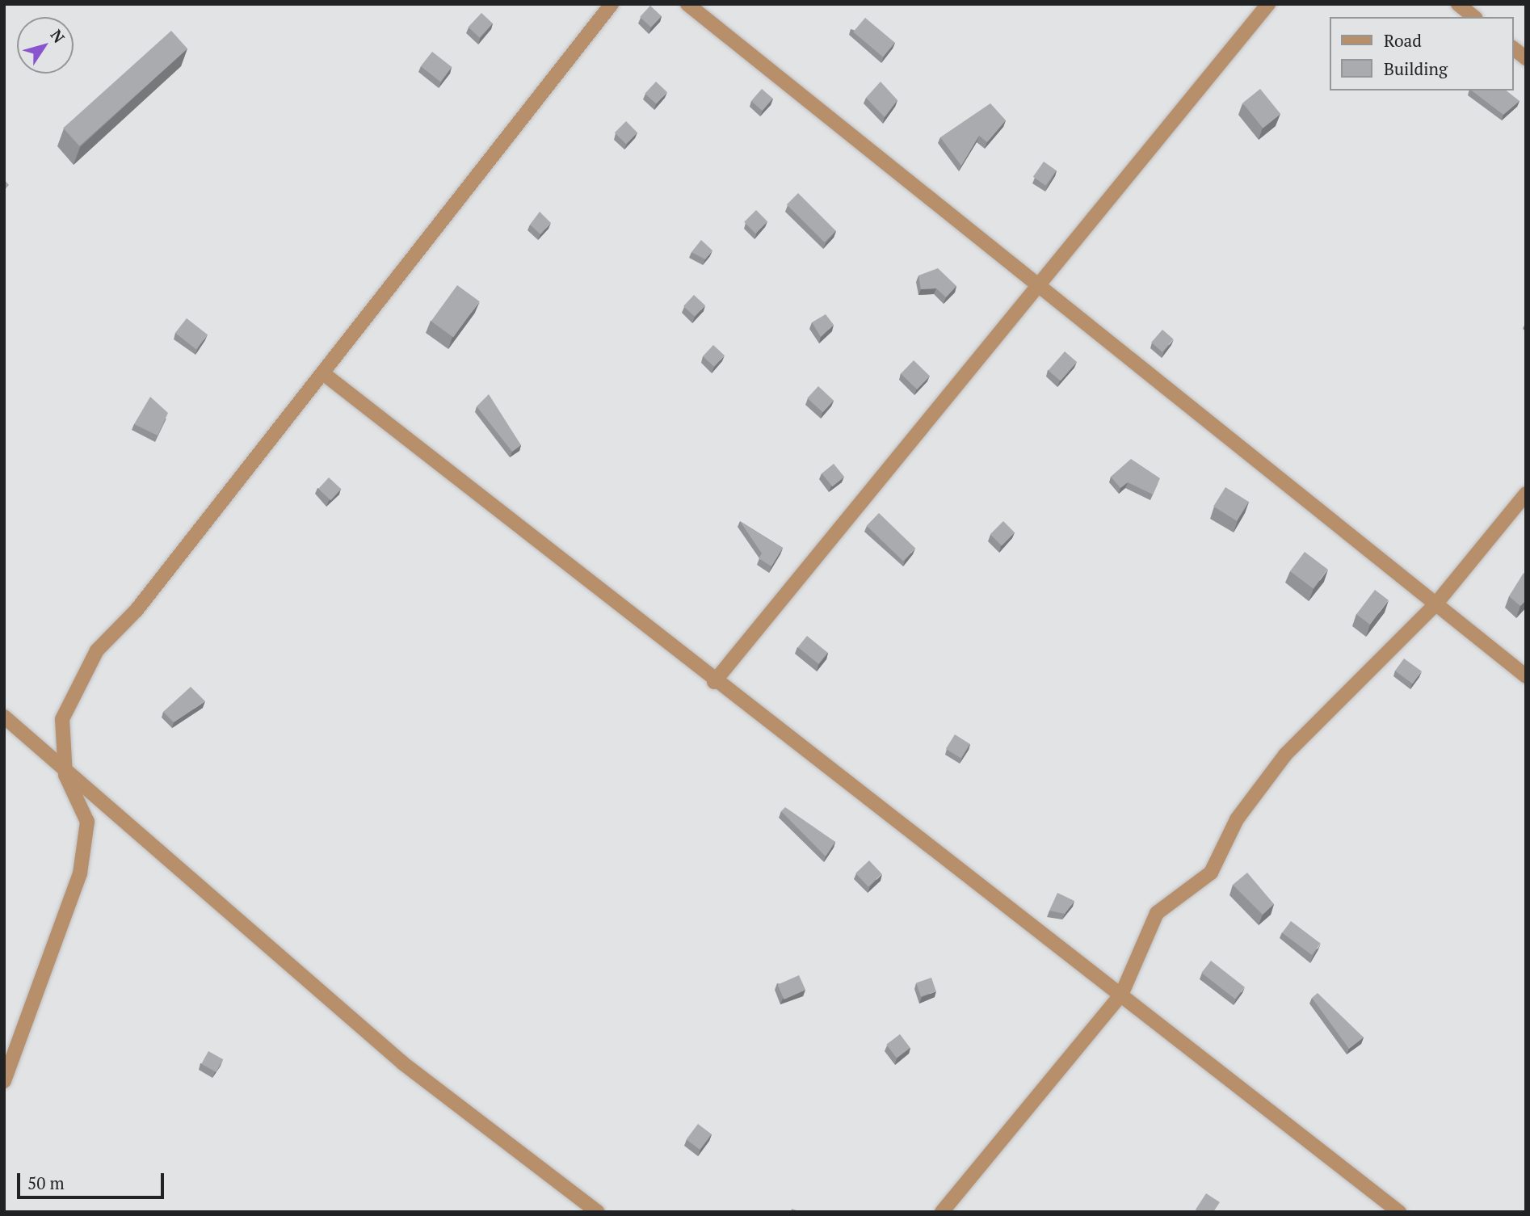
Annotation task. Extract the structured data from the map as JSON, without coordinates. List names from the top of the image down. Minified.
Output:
{"legend":["Road","Building"],"scale_bar":"50 m","north":"top right"}
